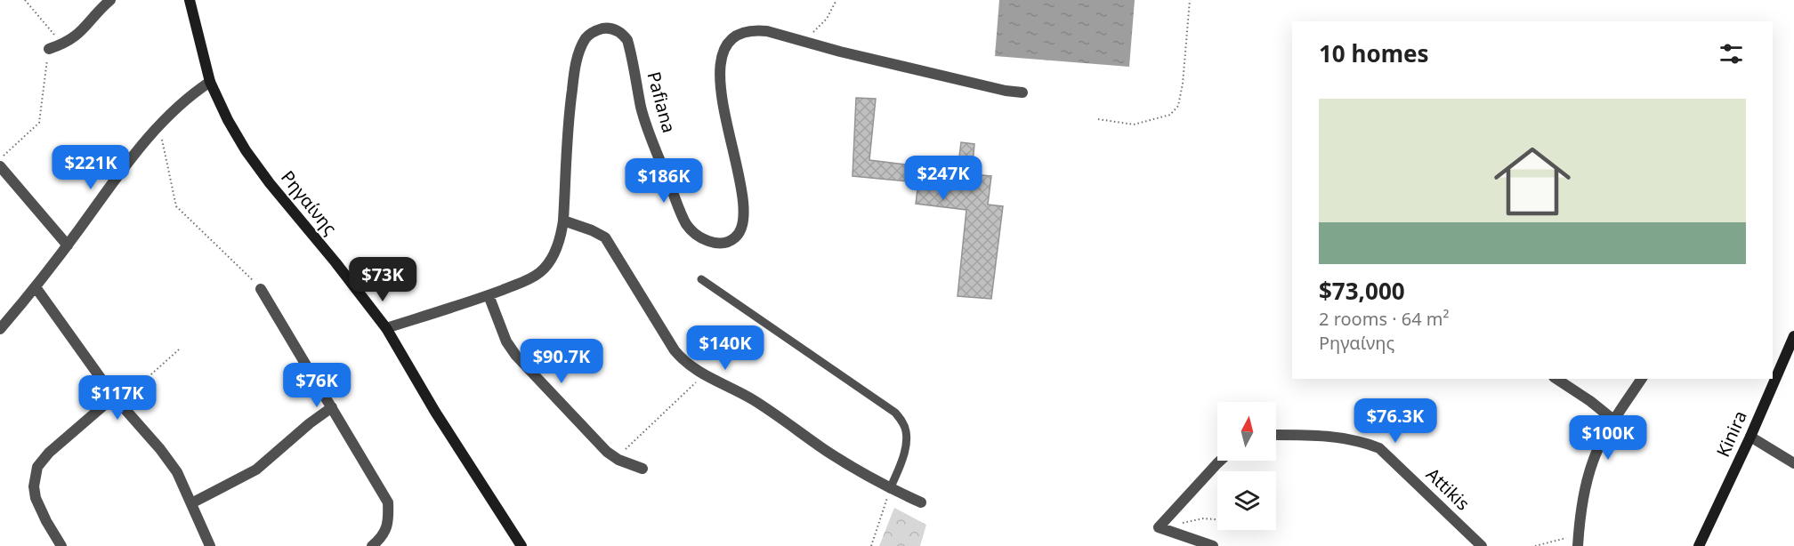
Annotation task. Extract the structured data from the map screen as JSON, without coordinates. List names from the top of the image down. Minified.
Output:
{"streets":{"street":["Pafiana","Ρηγαίνης","Kinira","Attikis"]},"crossings":[["Pafiana","Ρηγαίνης"]],"north":"top","page":{"heading":"10 homes","list":[{"name":"$73,000","note":"2 rooms · 64 m² · Ρηγαίνης"}],"price":["$221K","$247K","$186K","$73K","$140K","$90.7K","$76K","$117K","$76.3K","$100K"]}}
